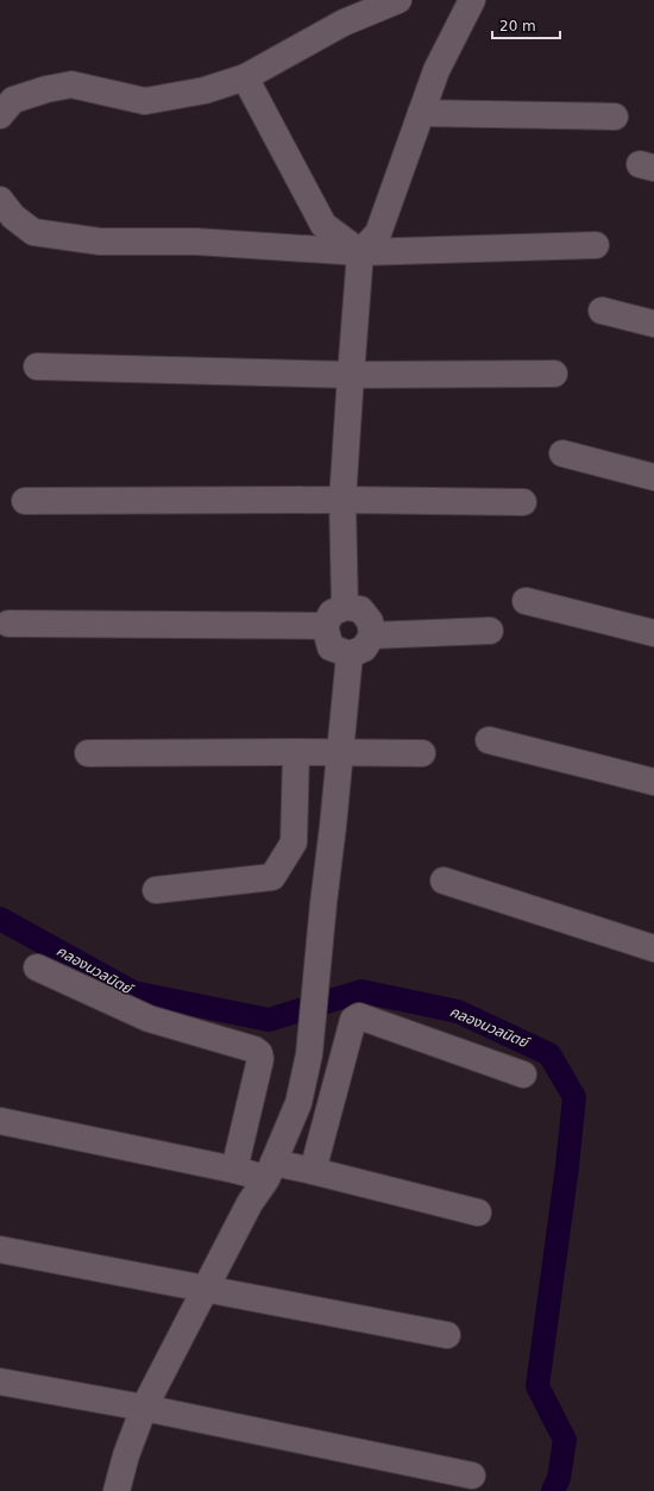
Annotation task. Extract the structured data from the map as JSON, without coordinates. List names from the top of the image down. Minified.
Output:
{"water":["คลองนวลนิตย์"],"scale_bar":"20 m"}
